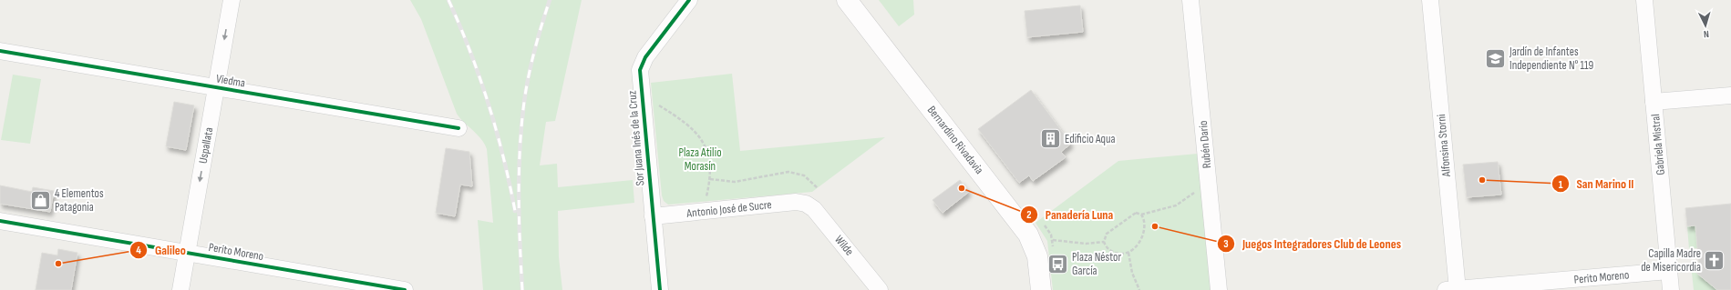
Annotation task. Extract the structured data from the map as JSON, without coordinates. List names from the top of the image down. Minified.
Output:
{"streets":{"main road":["Bernardino Rivadavia"],"street":["Viedma","Sor Juana Inés de la Cruz","Rubén Darío","Gabriela Mistral","Uspallata","Alfonsina Storni","Antonio José de Sucre","Wilde","Perito Moreno"]},"crossings":[["Viedma","Uspallata"],["Sor Juana Inés de la Cruz","Antonio José de Sucre"],["Gabriela Mistral","Perito Moreno"],["Uspallata","Perito Moreno"],["Alfonsina Storni","Perito Moreno"],["Antonio José de Sucre","Wilde"]],"one_way":["Uspallata"],"parks":["Plaza Atilio Morasín"],"places":{"school or university":["Jardín de Infantes Independiente N° 119"],"building":["Edificio Aqua"],"other":["San Marino II","Panadería Luna","Juegos Integradores Club de Leones","Galileo"],"shop":["4 Elementos Patagonia"],"church":["Capilla Madre de Misericordia"],"bus stop":["Plaza Néstor García"]},"north":"bottom"}
